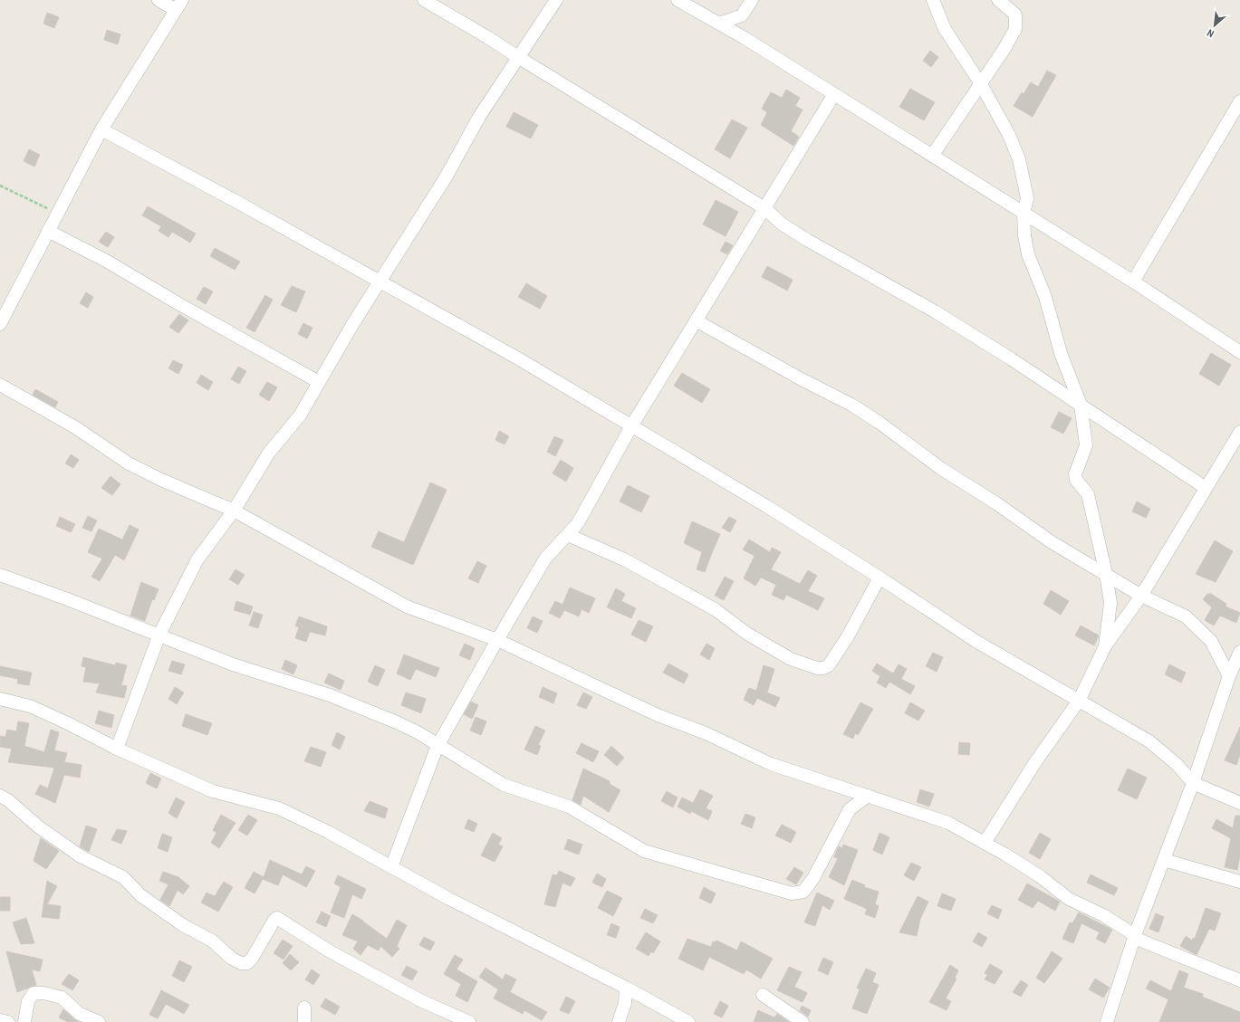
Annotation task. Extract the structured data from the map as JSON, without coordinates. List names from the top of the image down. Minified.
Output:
{"north":"bottom left"}
